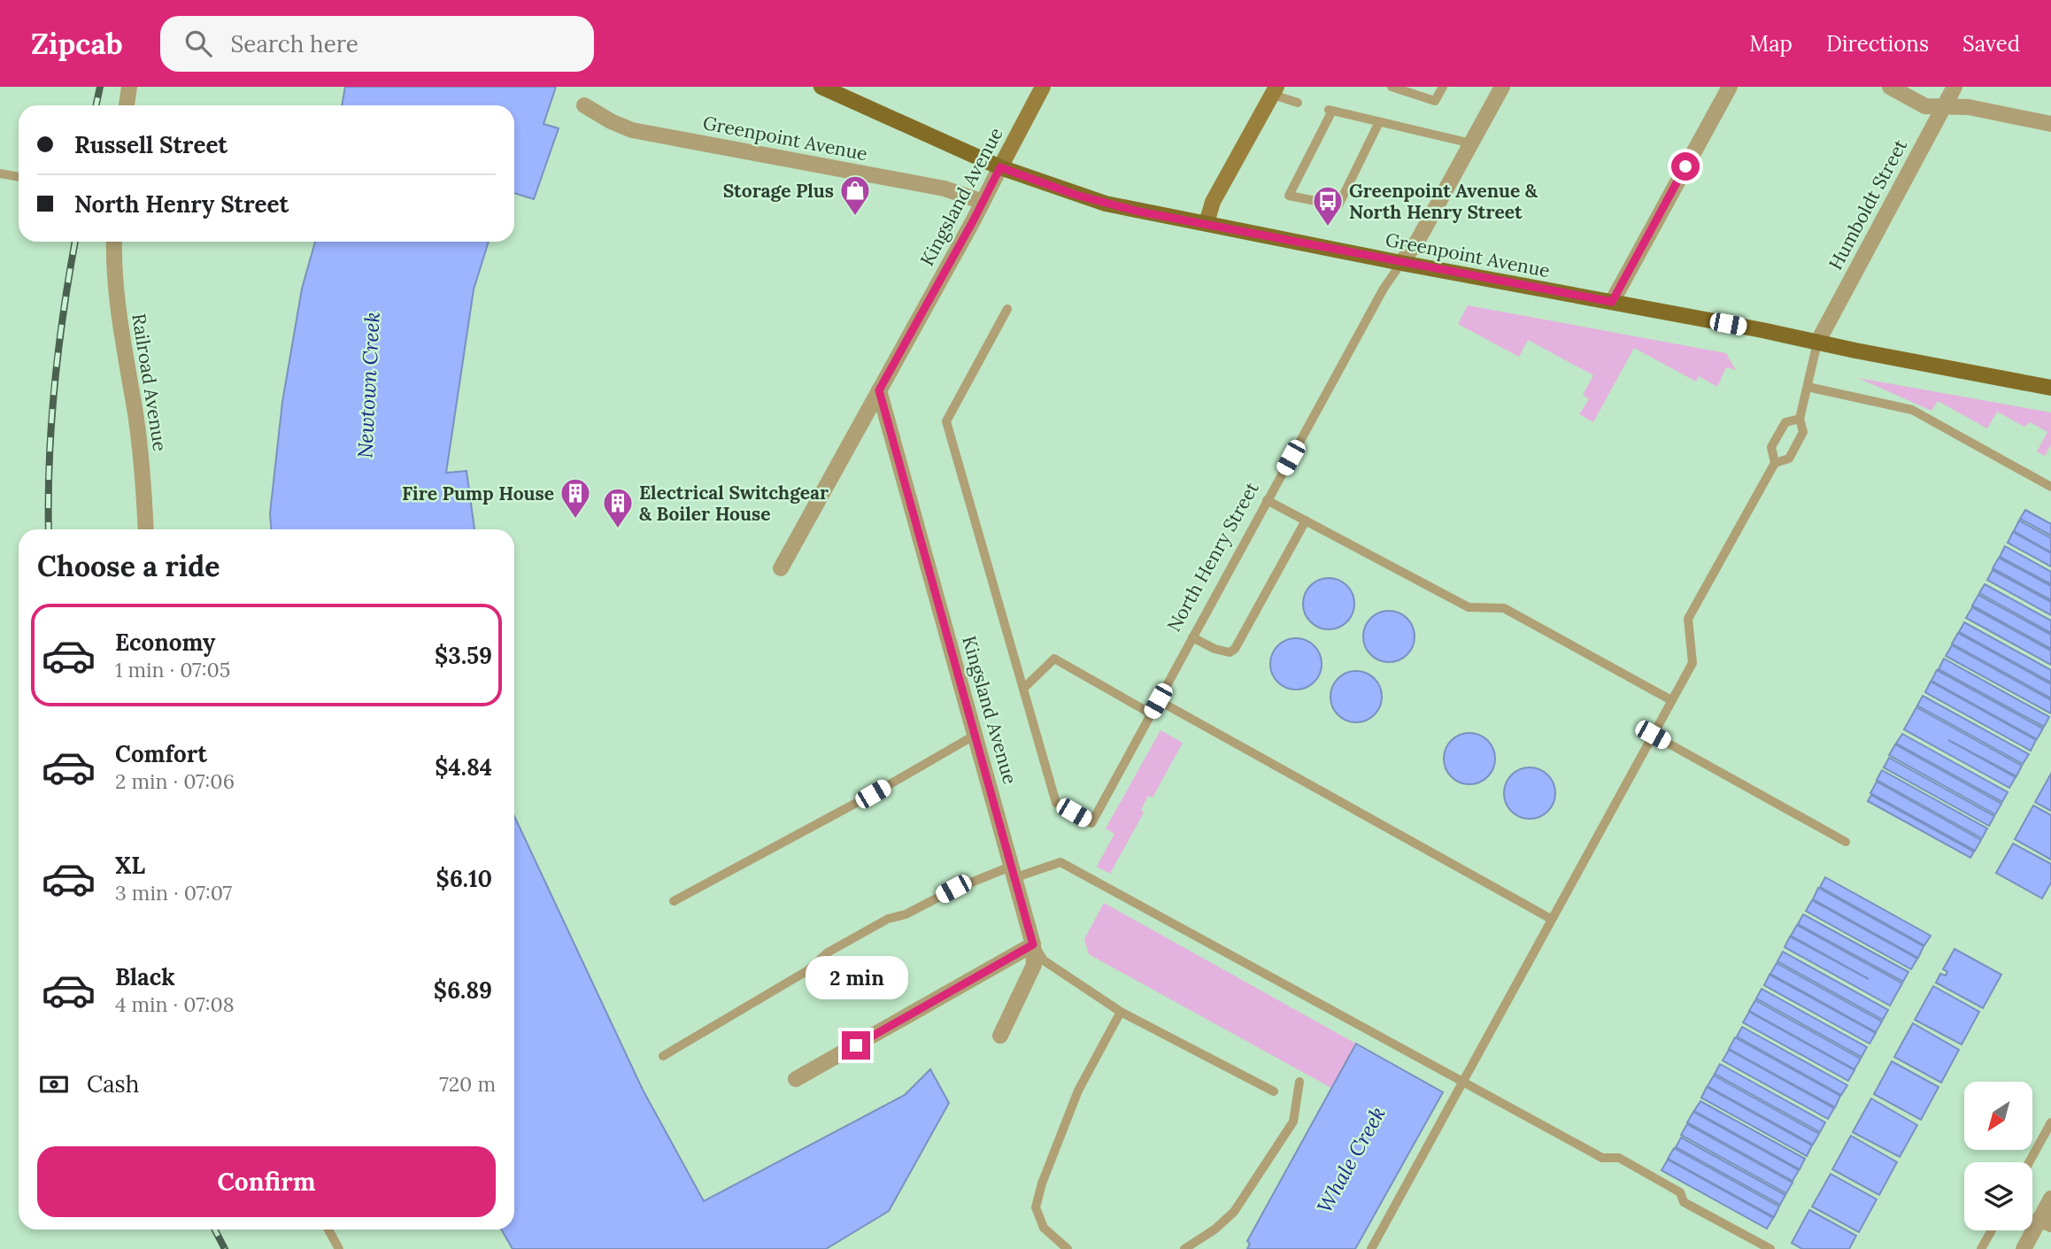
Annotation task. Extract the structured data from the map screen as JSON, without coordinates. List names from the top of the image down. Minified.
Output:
{"streets":{"main road":["Greenpoint Avenue","Kingsland Avenue"],"street":["Humboldt Street","Railroad Avenue","North Henry Street"]},"crossings":[["Greenpoint Avenue","Kingsland Avenue"],["Greenpoint Avenue","Humboldt Street"],["Greenpoint Avenue","North Henry Street"]],"water":["Newtown Creek","Whale Creek"],"places":{"shop":["Storage Plus"],"bus stop":["Greenpoint Avenue & North Henry Street"],"building":["Fire Pump House","Electrical Switchgear & Boiler House"]},"north":"bottom left","page":{"header":"Zipcab","search":"Search here","nav":["Map","Directions","Saved"],"banner":["Russell Street","North Henry Street"],"heading":"Choose a ride","list":[{"name":"Economy","note":"1 min · 07:05","value":"$3.59"},{"name":"Comfort","note":"2 min · 07:06","value":"$4.84"},{"name":"XL","note":"3 min · 07:07","value":"$6.10"},{"name":"Black","note":"4 min · 07:08","value":"$6.89"}],"bubble":"2 min","pay":["Cash","720 m"],"buttons":"Confirm"}}
